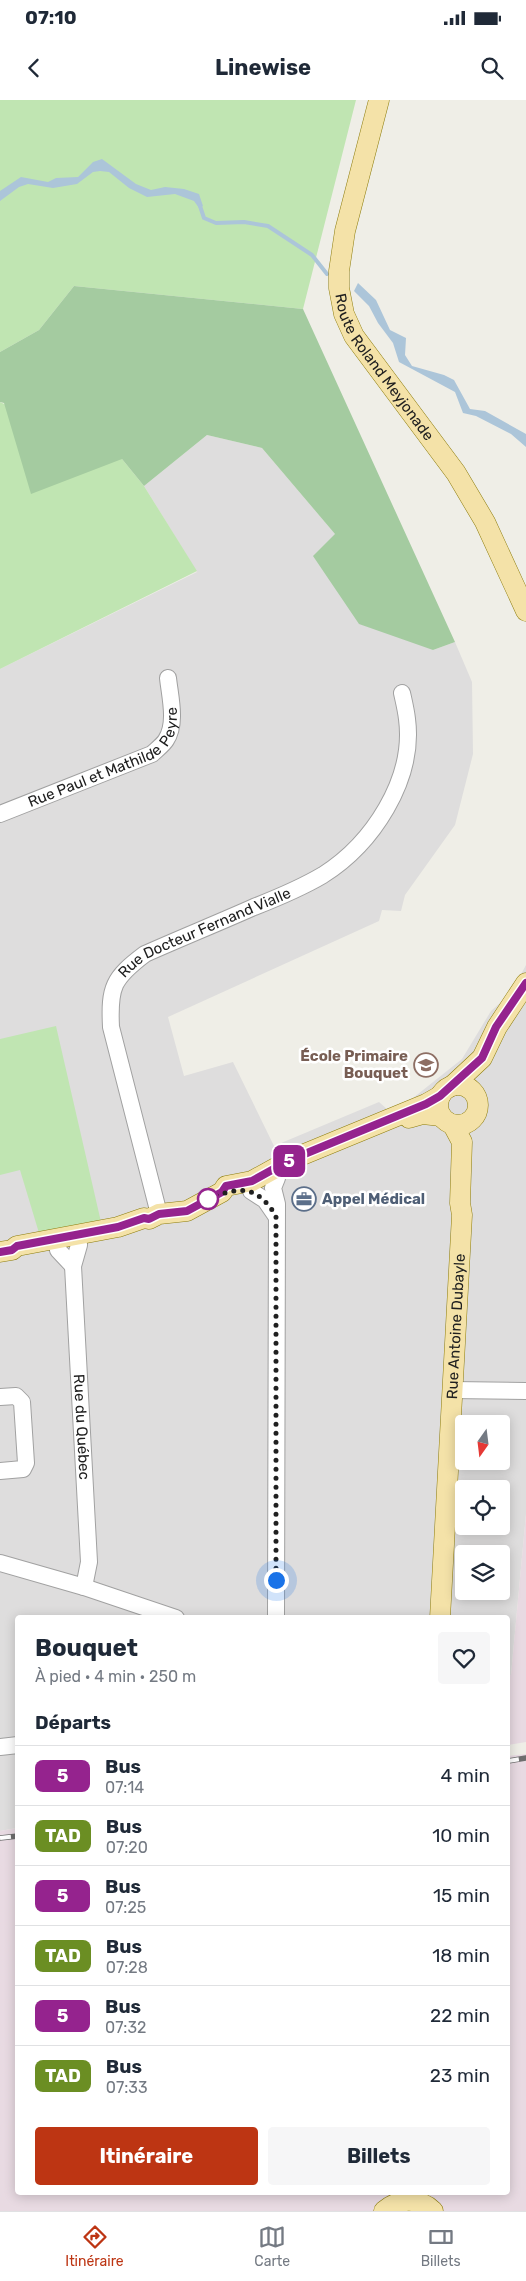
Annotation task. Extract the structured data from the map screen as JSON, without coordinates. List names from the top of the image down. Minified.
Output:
{"streets":{"main road":["Route Roland Meyjonade","Rue Antoine Dubayle"],"street":["Rue Paul et Mathilde Peyre","Rue Docteur Fernand Vialle","Rue du Québec"]},"places":{"school or university":["École Primaire Bouquet"],"office":["Appel Médical"]},"lines":["bus line 5"],"north":"bottom","page":{"status":"07:10","header":"Linewise","on_map":"5","heading":[["Bouquet","À pied · 4 min · 250 m"],"Départs"],"list":[{"mark":"5","name":"Bus","note":"07:14","value":"4 min"},{"mark":"TAD","name":"Bus","note":"07:20","value":"10 min"},{"mark":"5","name":"Bus","note":"07:25","value":"15 min"},{"mark":"TAD","name":"Bus","note":"07:28","value":"18 min"},{"mark":"5","name":"Bus","note":"07:32","value":"22 min"},{"mark":"TAD","name":"Bus","note":"07:33","value":"23 min"}],"buttons":["Itinéraire","Billets"],"tabs":["Itinéraire","Carte","Billets"]}}
